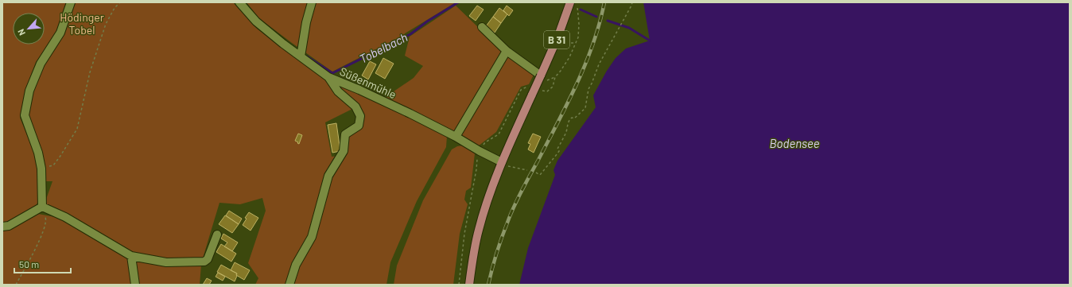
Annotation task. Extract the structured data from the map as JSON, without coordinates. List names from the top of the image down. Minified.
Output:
{"streets":{"main road":["B 31"],"street":["Süßenmühle"]},"crossings":[["B 31","Süßenmühle"]],"water":["Tobelbach","Bodensee"],"parks":["Hödinger Tobel"],"scale_bar":"50 m","north":"bottom left"}
